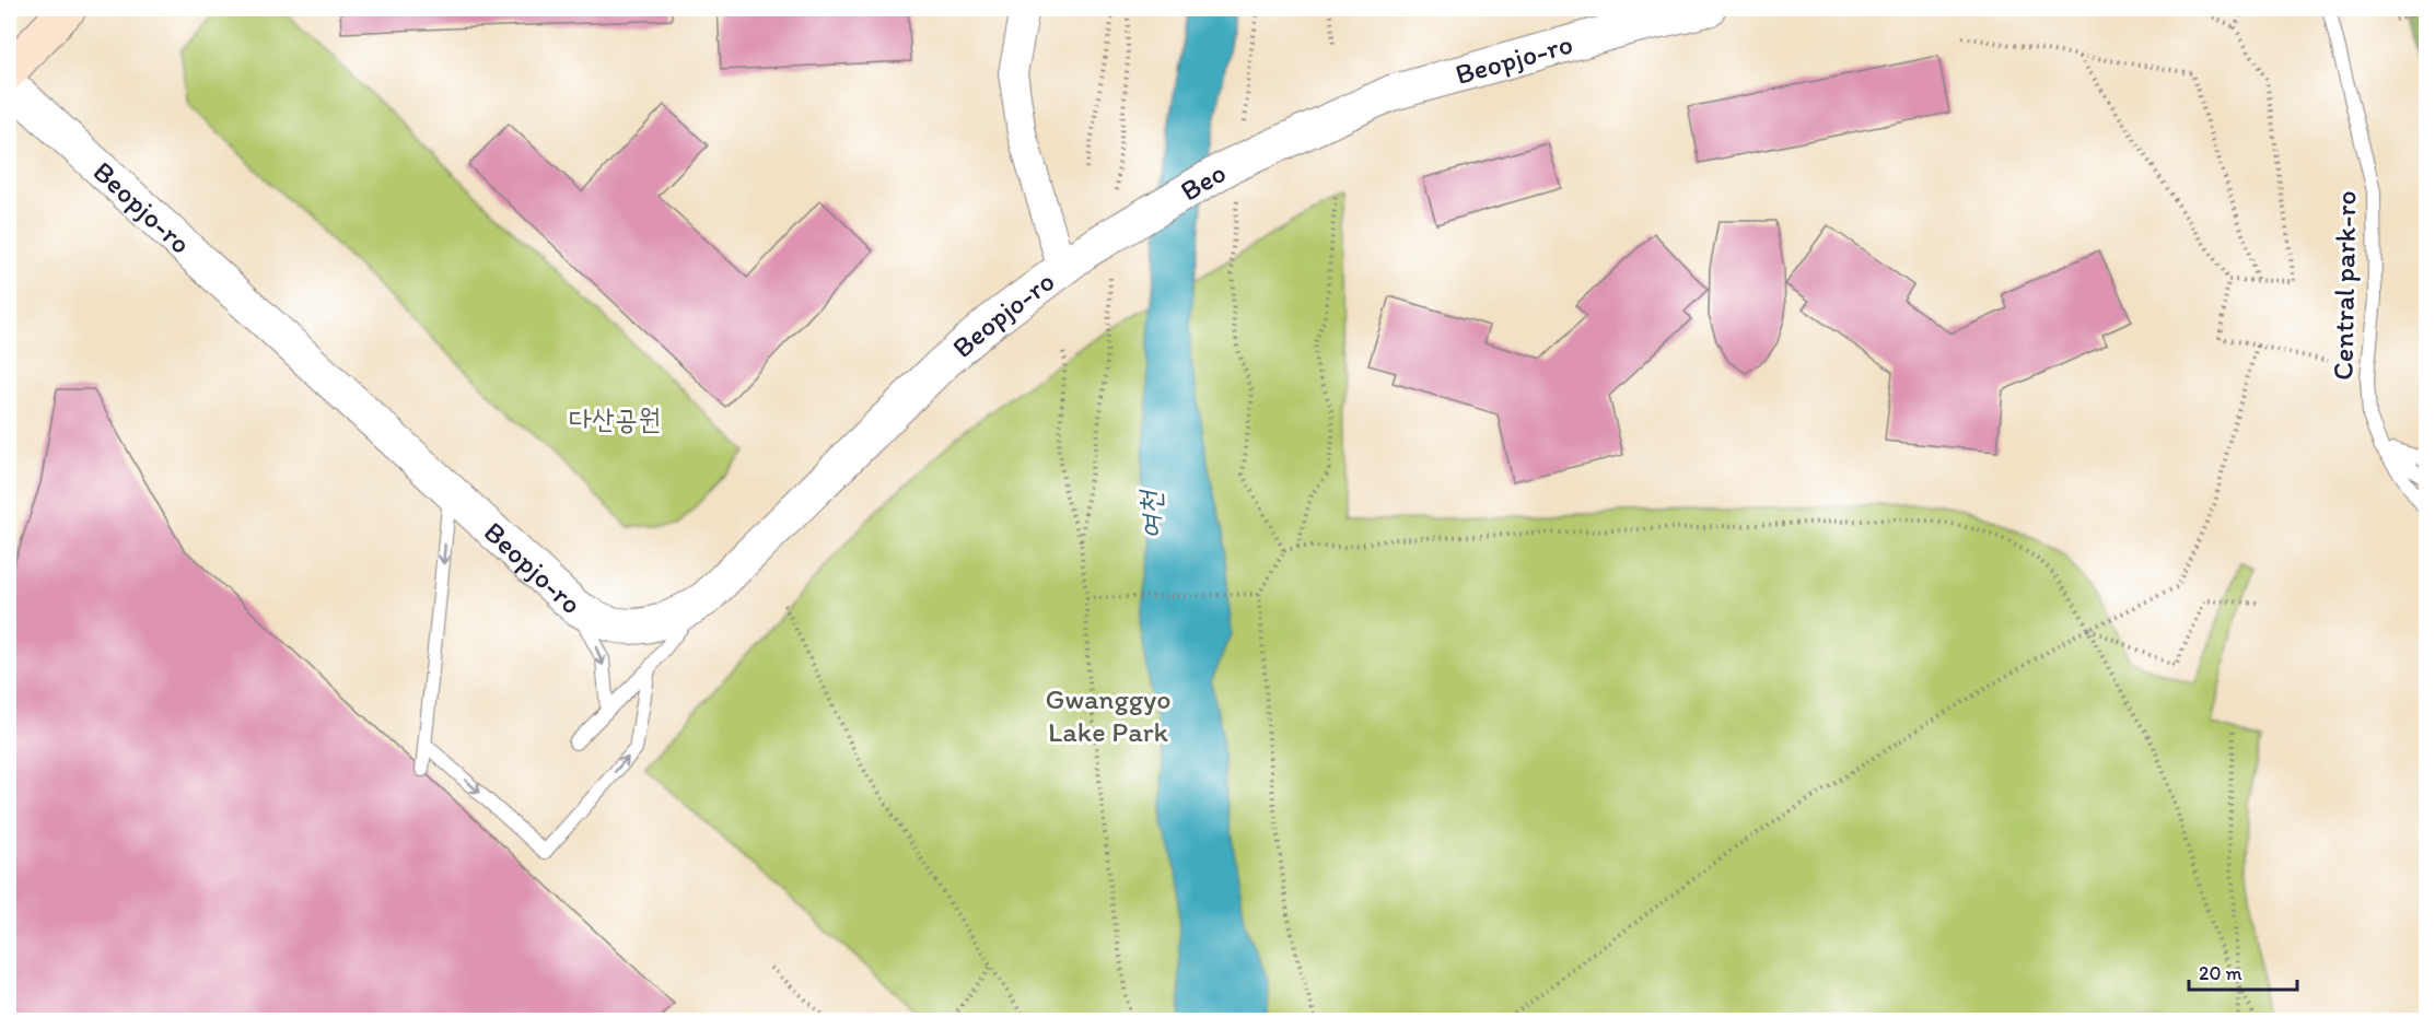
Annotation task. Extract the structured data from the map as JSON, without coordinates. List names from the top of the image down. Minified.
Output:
{"streets":{"street":["Beopjo-ro","Beo"],"lane":["Central park-ro"]},"crossings":[["Beopjo-ro","Beo"]],"water":["여천"],"parks":["다산공원","Gwanggyo Lake Park"],"scale_bar":"20 m"}
